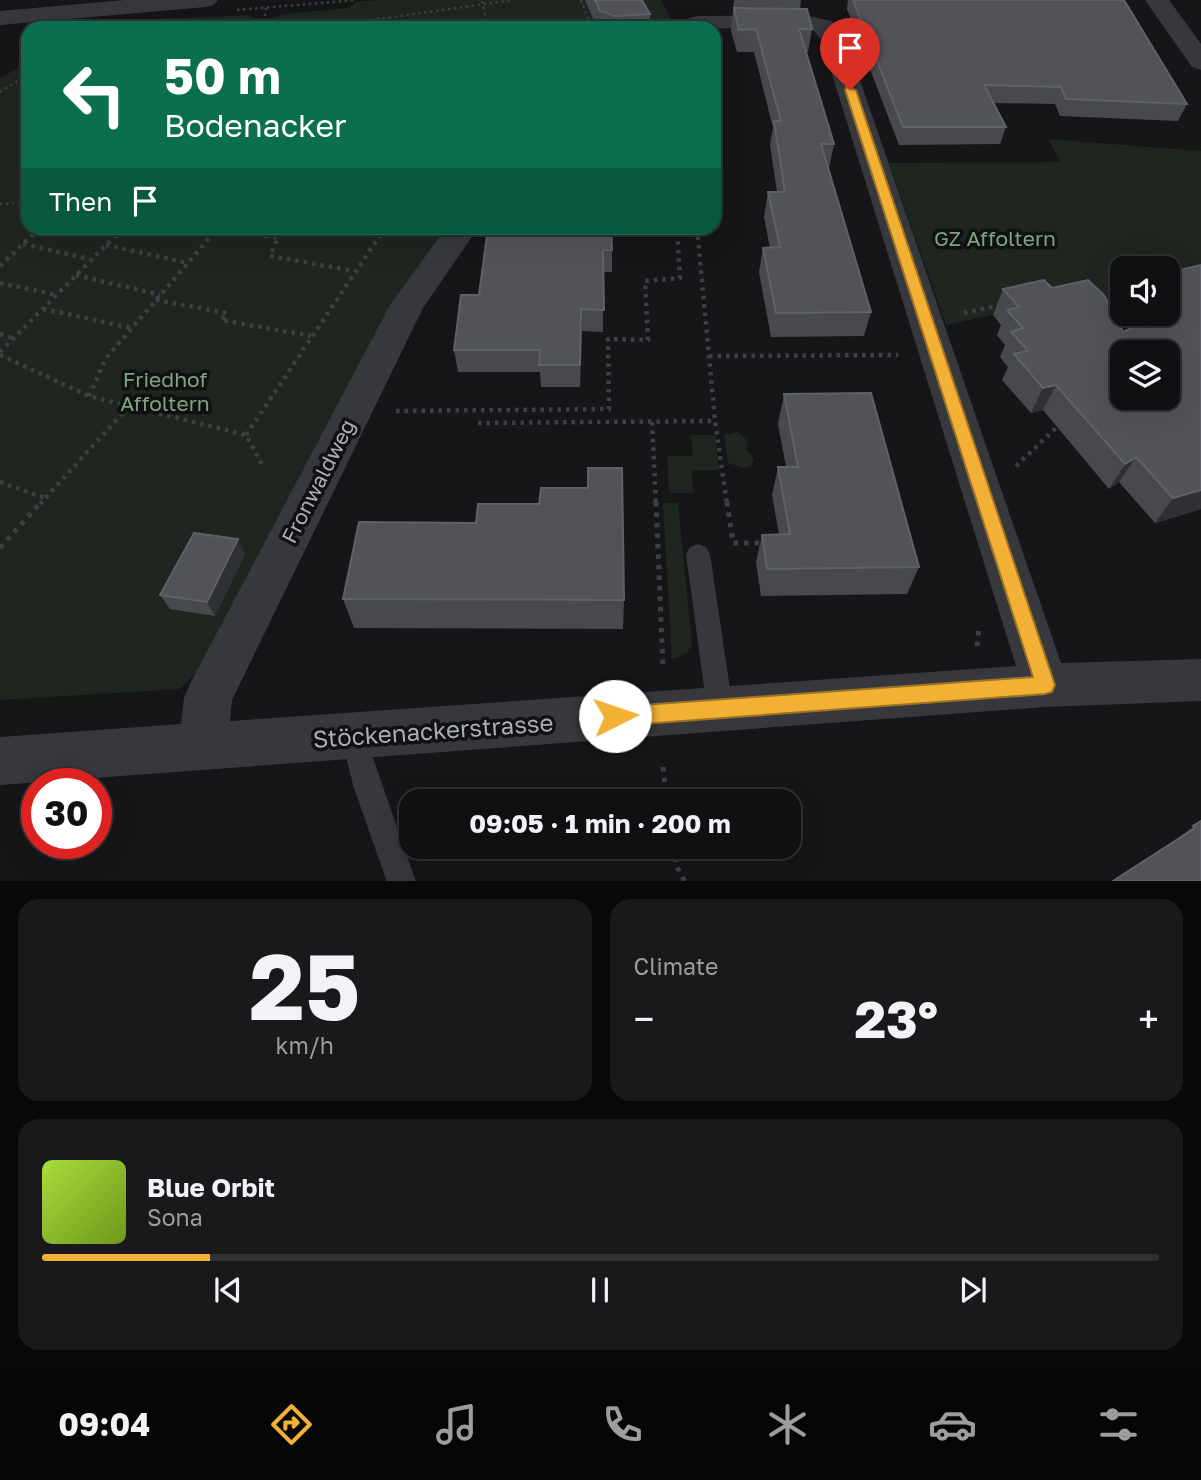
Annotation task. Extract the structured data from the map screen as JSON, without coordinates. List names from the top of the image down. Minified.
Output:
{"streets":{"street":["Fronwaldweg","Stöckenackerstrasse"]},"crossings":[["Fronwaldweg","Stöckenackerstrasse"]],"parks":["GZ Affoltern","Friedhof Affoltern"],"page":{"turn":["50 m","Bodenacker"],"then":"Then","limit":"30","trip":"09:05 · 1 min · 200 m","tile":[["25","km/h"],"Climate"],"heat":["−","23°","+"],"song":["Blue Orbit","Sona"],"tabs":"09:04"}}
